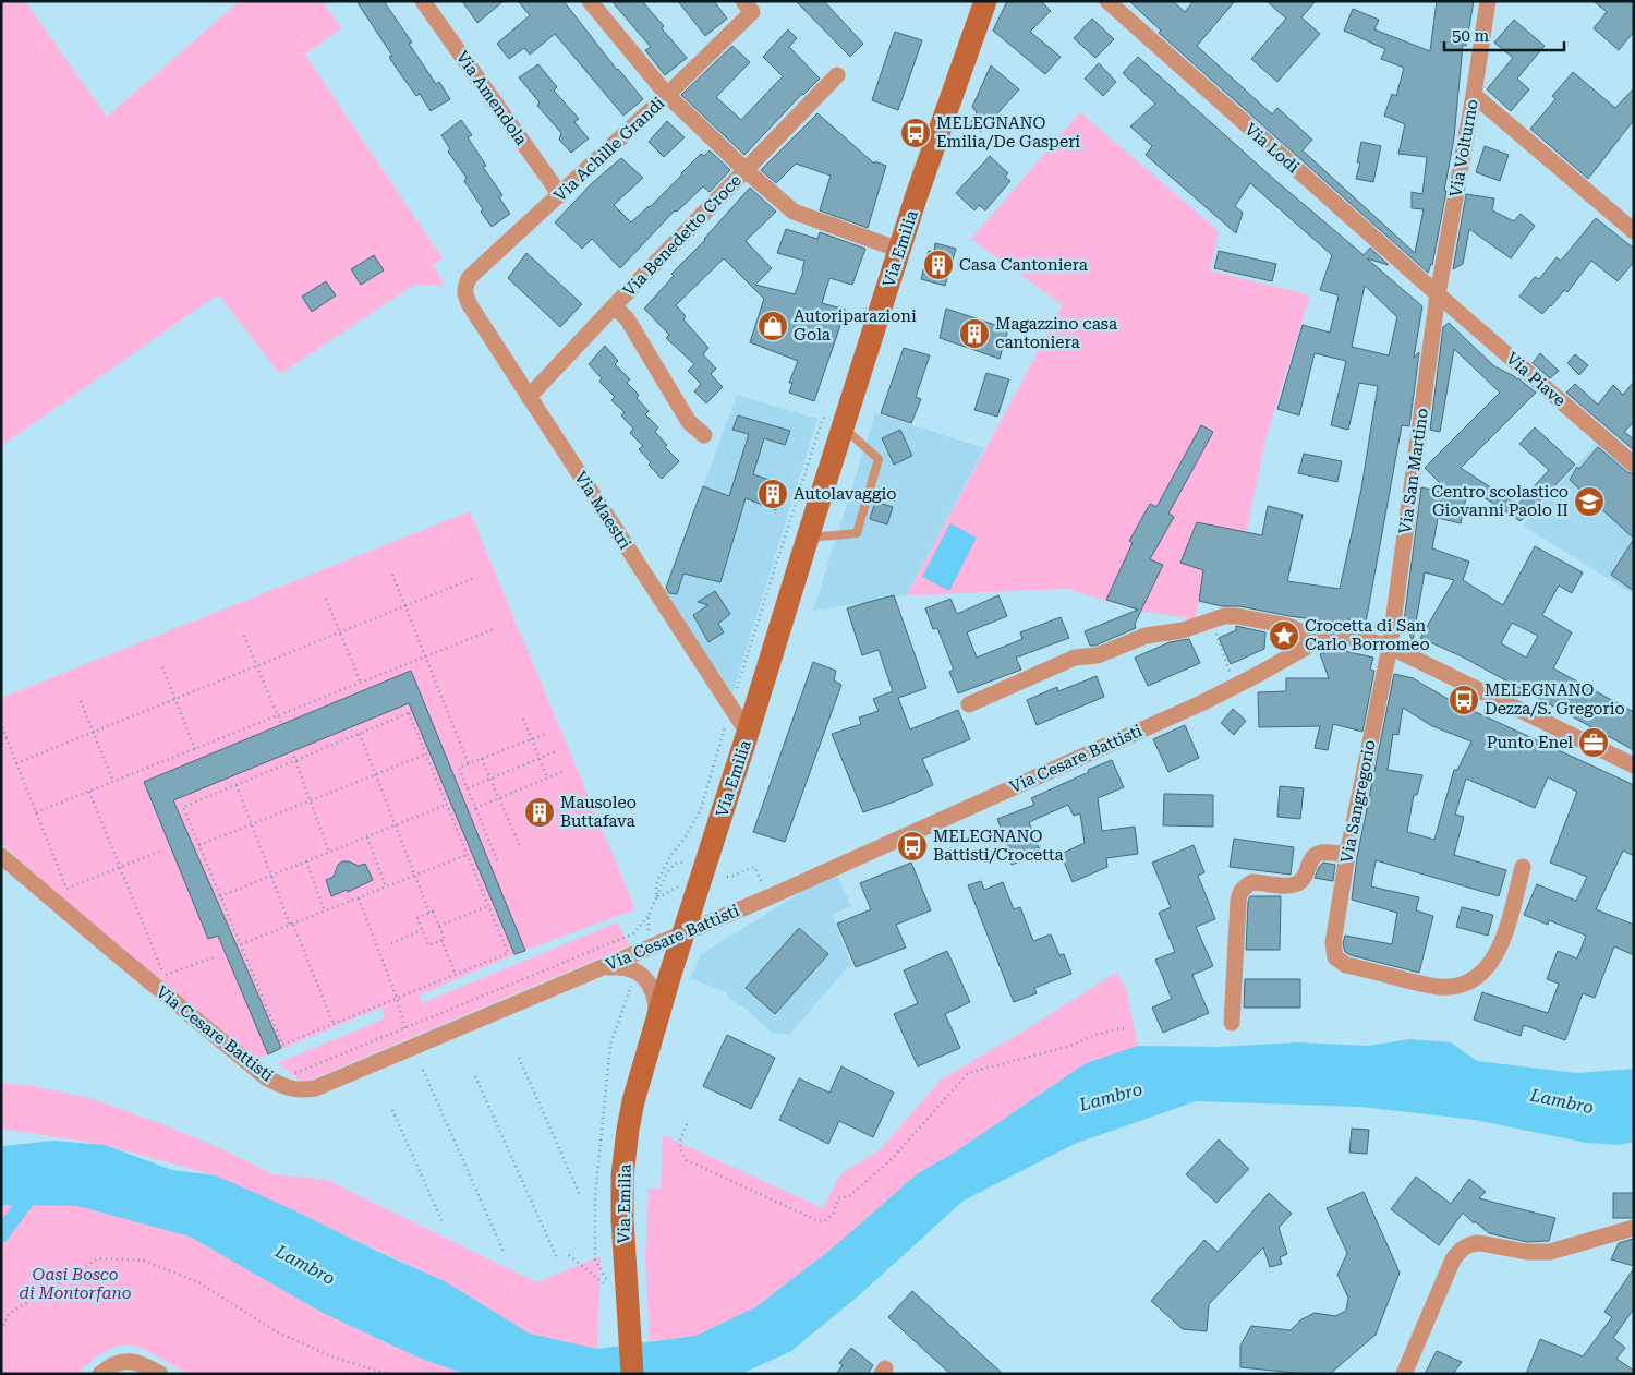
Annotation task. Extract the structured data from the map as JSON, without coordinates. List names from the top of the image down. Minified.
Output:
{"streets":{"street":["Via Amendola","Via Lodi","Via Volturno","Via Achille Grandi","Via Benedetto Croce","Via Emilia","Via Piave","Via San Martino","Via Maestri","Via Cesare Battisti","Via Sangregorio"]},"crossings":[["Via Amendola","Via Achille Grandi"],["Via Lodi","Via Volturno"],["Via Lodi","Via Piave"],["Via Lodi","Via San Martino"],["Via Volturno","Via Piave"],["Via Volturno","Via San Martino"],["Via Achille Grandi","Via Maestri"],["Via Benedetto Croce","Via Maestri"],["Via Emilia","Via Maestri"],["Via Emilia","Via Cesare Battisti"],["Via Piave","Via San Martino"],["Via San Martino","Via Cesare Battisti"],["Via San Martino","Via Sangregorio"],["Via Cesare Battisti","Via Sangregorio"]],"water":["Lambro"],"parks":["Oasi Bosco di Montorfano"],"places":{"bus stop":["MELEGNANO Emilia/De Gasperi","MELEGNANO Dezza/S. Gregorio","MELEGNANO Battisti/Crocetta"],"building":["Casa Cantoniera","Magazzino casa cantoniera","Autolavaggio","Mausoleo Buttafava"],"shop":["Autoriparazioni Gola"],"school or university":["Centro scolastico Giovanni Paolo II"],"place":["Crocetta di San Carlo Borromeo"],"office":["Punto Enel"]},"scale_bar":"50 m"}
